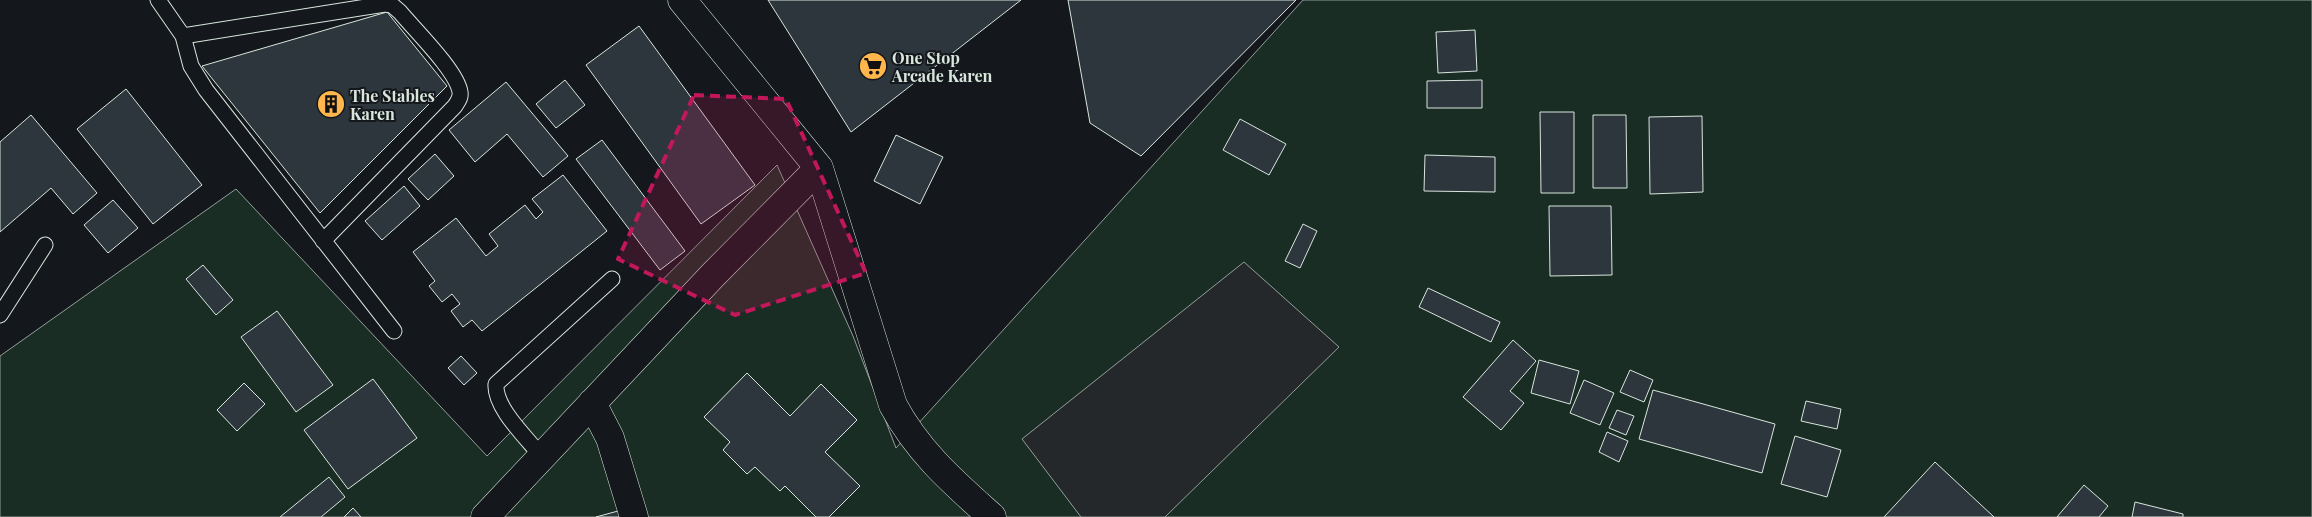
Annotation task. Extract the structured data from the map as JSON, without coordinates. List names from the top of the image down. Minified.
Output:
{"places":{"supermarket":["One Stop Arcade Karen"],"building":["The Stables Karen"]}}
